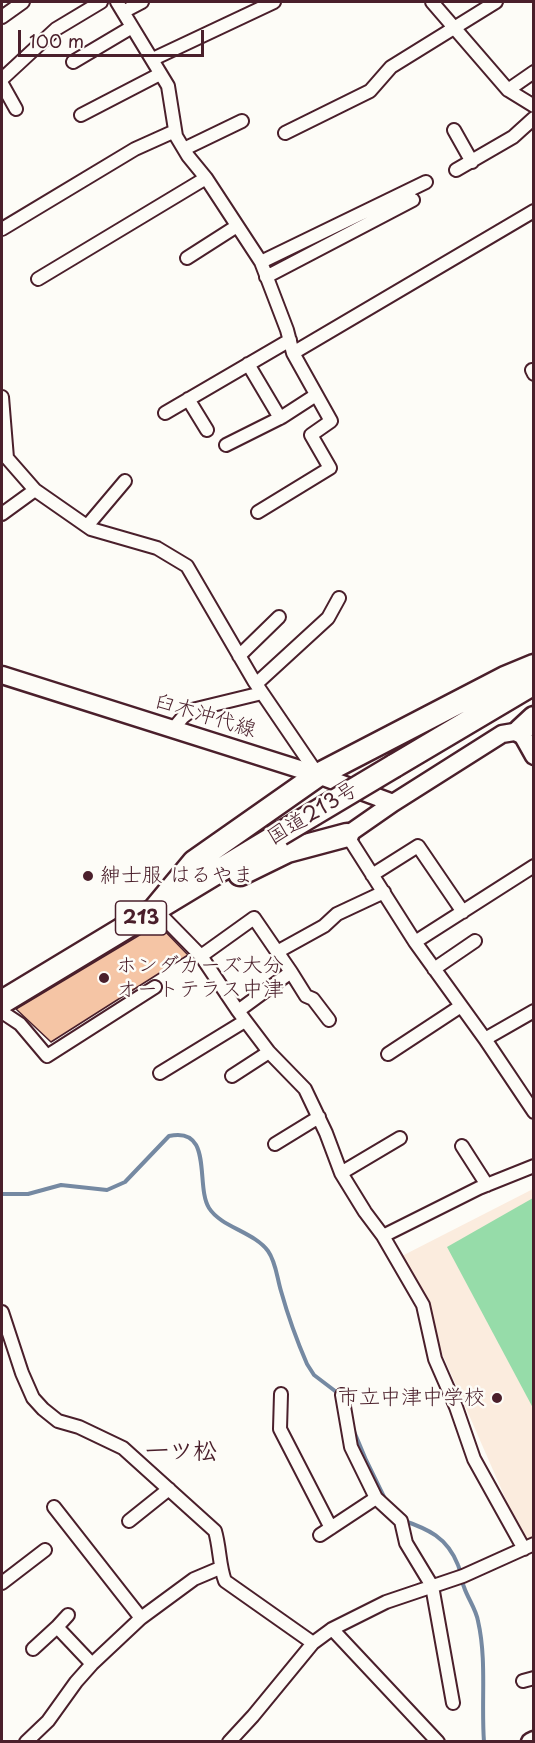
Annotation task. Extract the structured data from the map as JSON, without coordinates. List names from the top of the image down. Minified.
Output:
{"streets":{"highway":["国道213号","213"],"main road":["臼木沖代線"]},"districts":["一ツ松"],"places":["紳士服 はるやま","ホンダカーズ大分 オートテラス中津","市立中津中学校"],"scale_bar":"100 m"}
